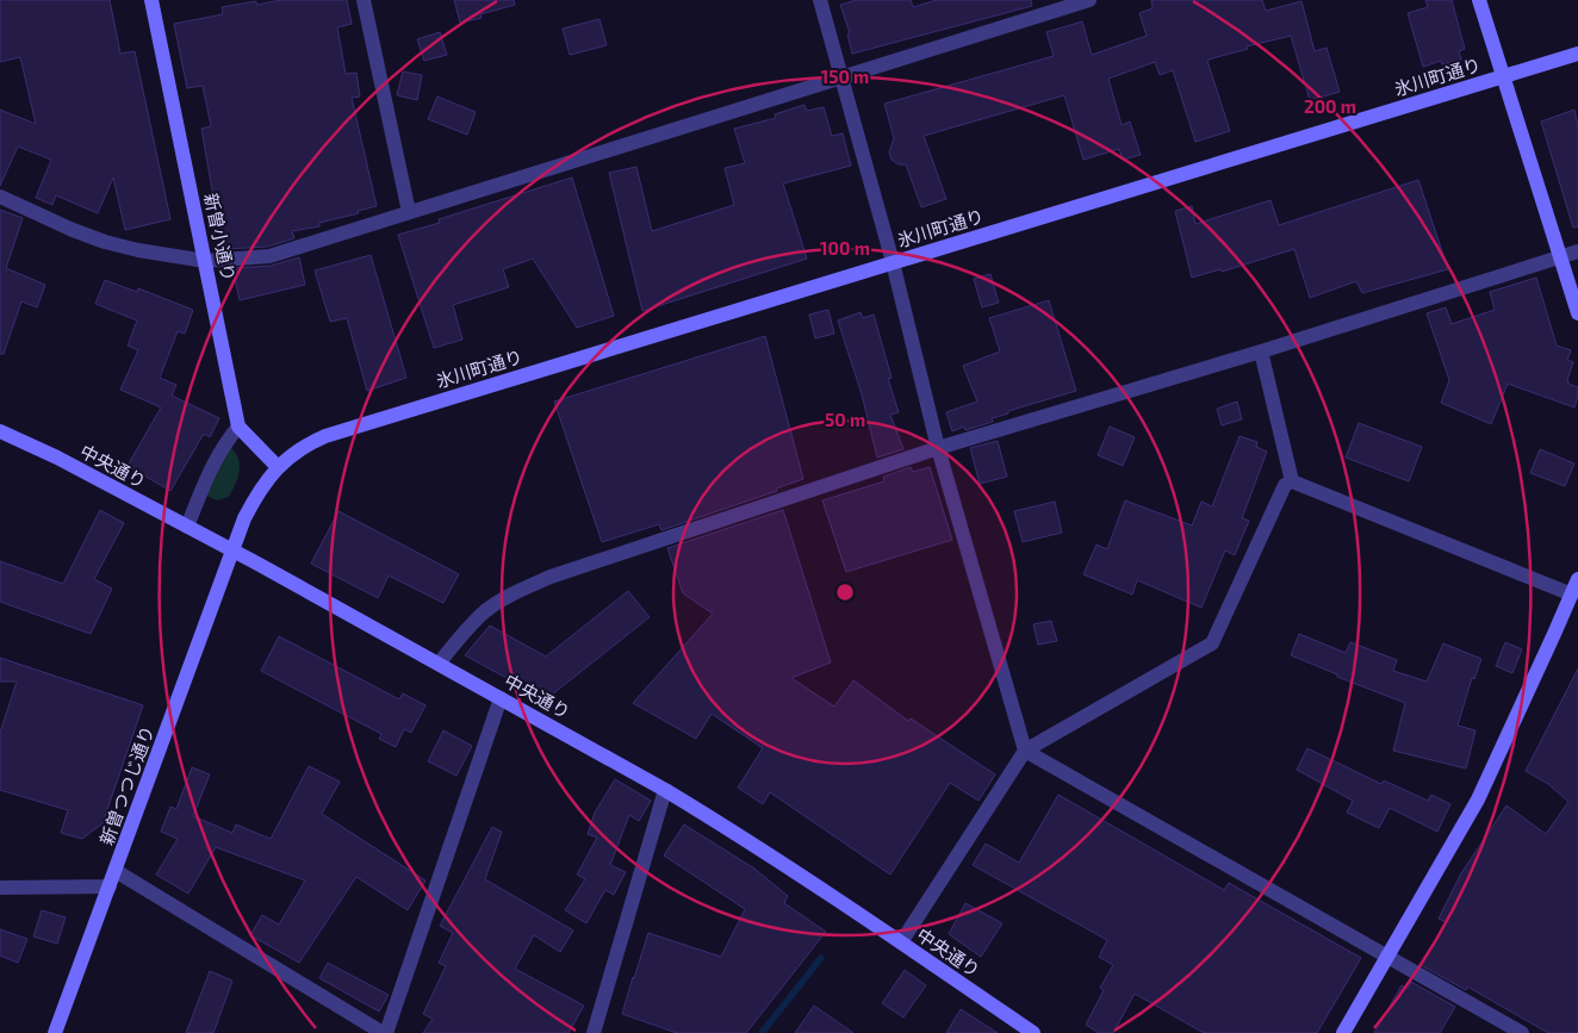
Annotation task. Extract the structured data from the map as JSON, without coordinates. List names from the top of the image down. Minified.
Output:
{"streets":{"street":["氷川町通り","新曽小通り","中央通り","新曽つつじ通り"]},"crossings":[["氷川町通り","中央通り"],["氷川町通り","新曽つつじ通り"],["中央通り","新曽つつじ通り"]],"rings":["150 m","200 m","100 m","50 m"]}
